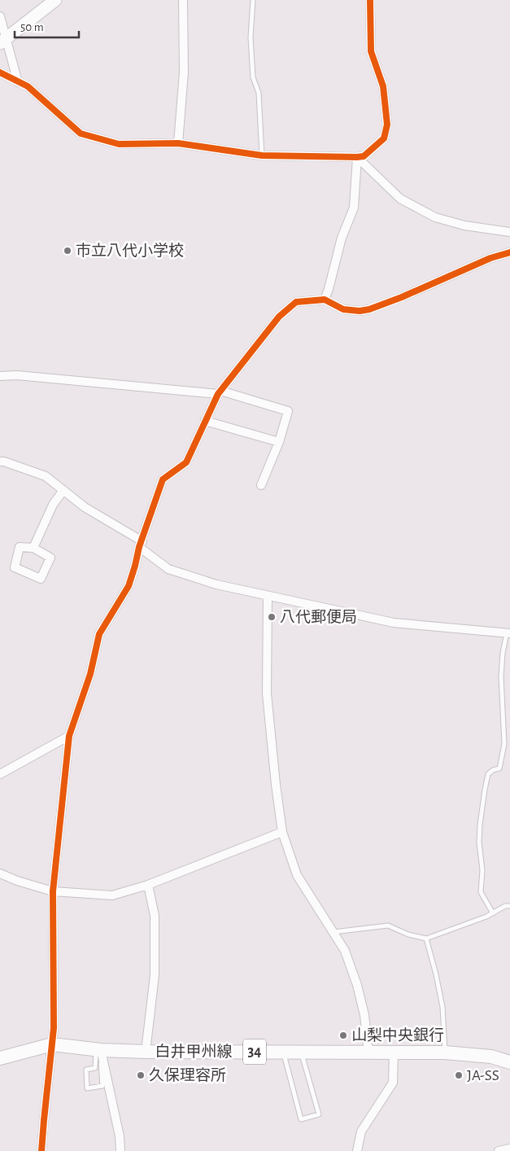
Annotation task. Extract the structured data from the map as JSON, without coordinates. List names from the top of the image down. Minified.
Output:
{"streets":{"main road":["白井甲州線","34"]},"places":["市立八代小学校","八代郵便局","山梨中央銀行","久保理容所","JA-SS"],"scale_bar":"50 m"}
